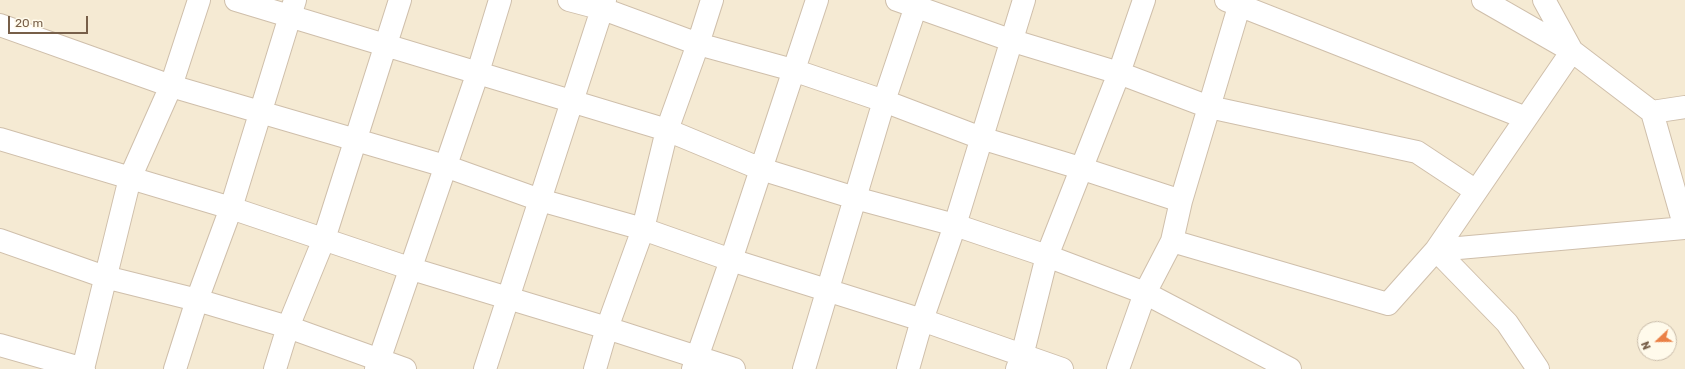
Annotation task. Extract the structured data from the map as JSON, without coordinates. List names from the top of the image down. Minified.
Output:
{"scale_bar":"20 m","north":"left"}
